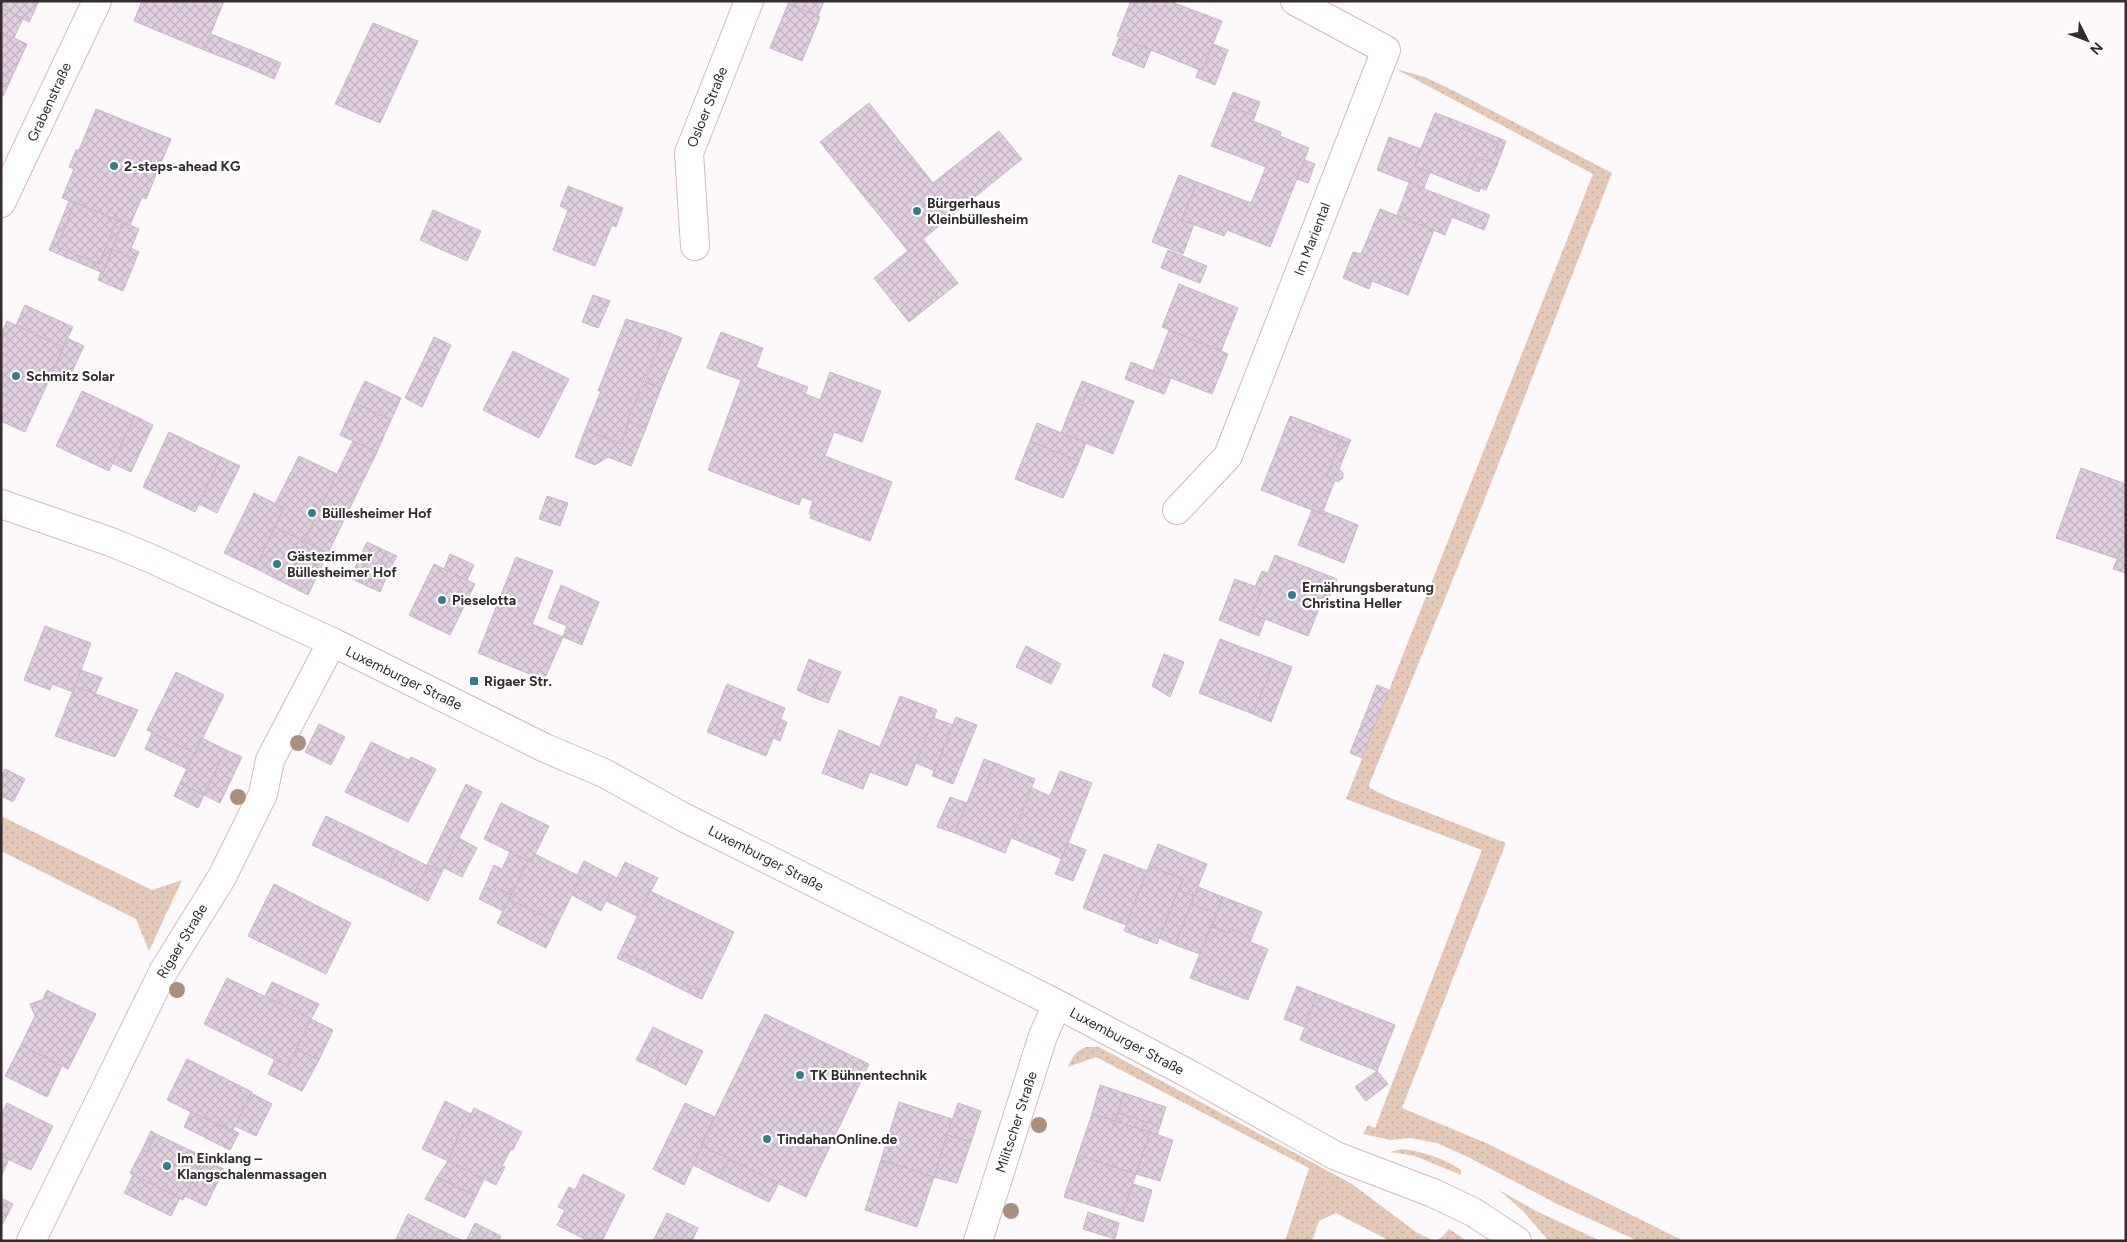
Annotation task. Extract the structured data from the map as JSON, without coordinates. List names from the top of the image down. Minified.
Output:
{"streets":{"street":["Grabenstraße","Osloer Straße","Im Mariental","Luxemburger Straße","Rigaer Straße","Militscher Straße"]},"crossings":[["Luxemburger Straße","Rigaer Straße"],["Luxemburger Straße","Militscher Straße"]],"places":{"other":["2-steps-ahead KG","Bürgerhaus Kleinbüllesheim","Schmitz Solar","Büllesheimer Hof","Gästezimmer Büllesheimer Hof","Ernährungsberatung Christina Heller","Pieselotta","TK Bühnentechnik","TindahanOnline.de","Im Einklang – Klangschalenmassagen"],"transit":["Rigaer Str."]},"north":"bottom right"}
